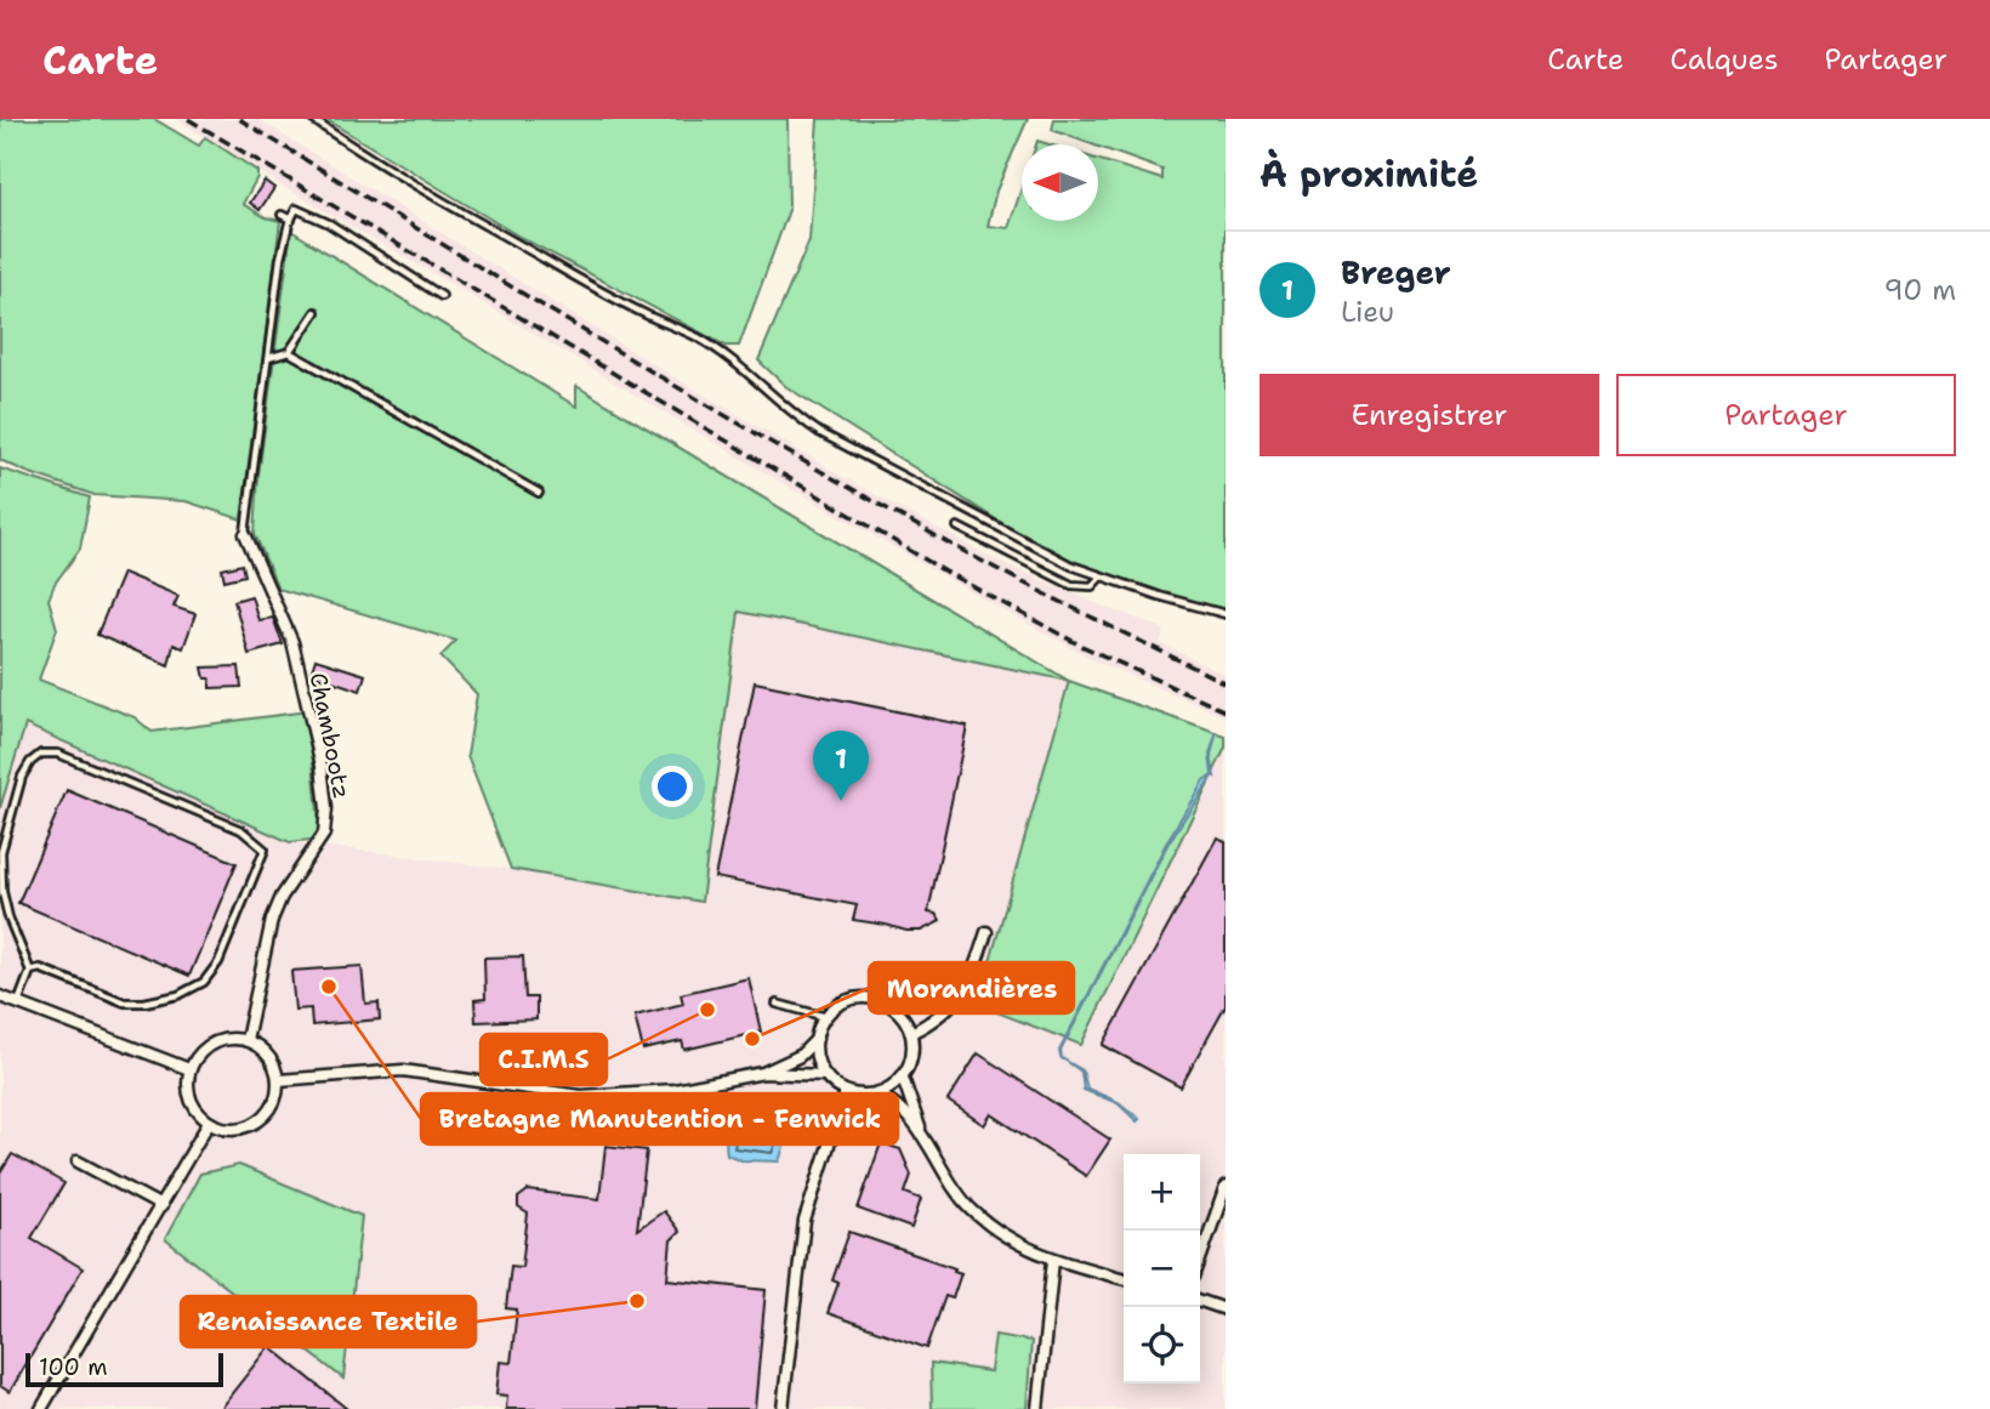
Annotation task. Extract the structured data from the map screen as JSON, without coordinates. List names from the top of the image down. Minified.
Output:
{"streets":{"street":["Chambootz"]},"places":["Bretagne Manutention - Fenwick","C.I.M.S","Morandières","Renaissance Textile"],"scale_bar":"100 m","north":"left","page":{"header":"Carte","nav":["Carte","Calques","Partager"],"heading":"À proximité","list":[{"mark":"1","name":"Breger","note":"Lieu","value":"90 m"}],"buttons":["Enregistrer","Partager"],"pins":"1","map_buttons":["+","−"],"scale":"100 m"}}
